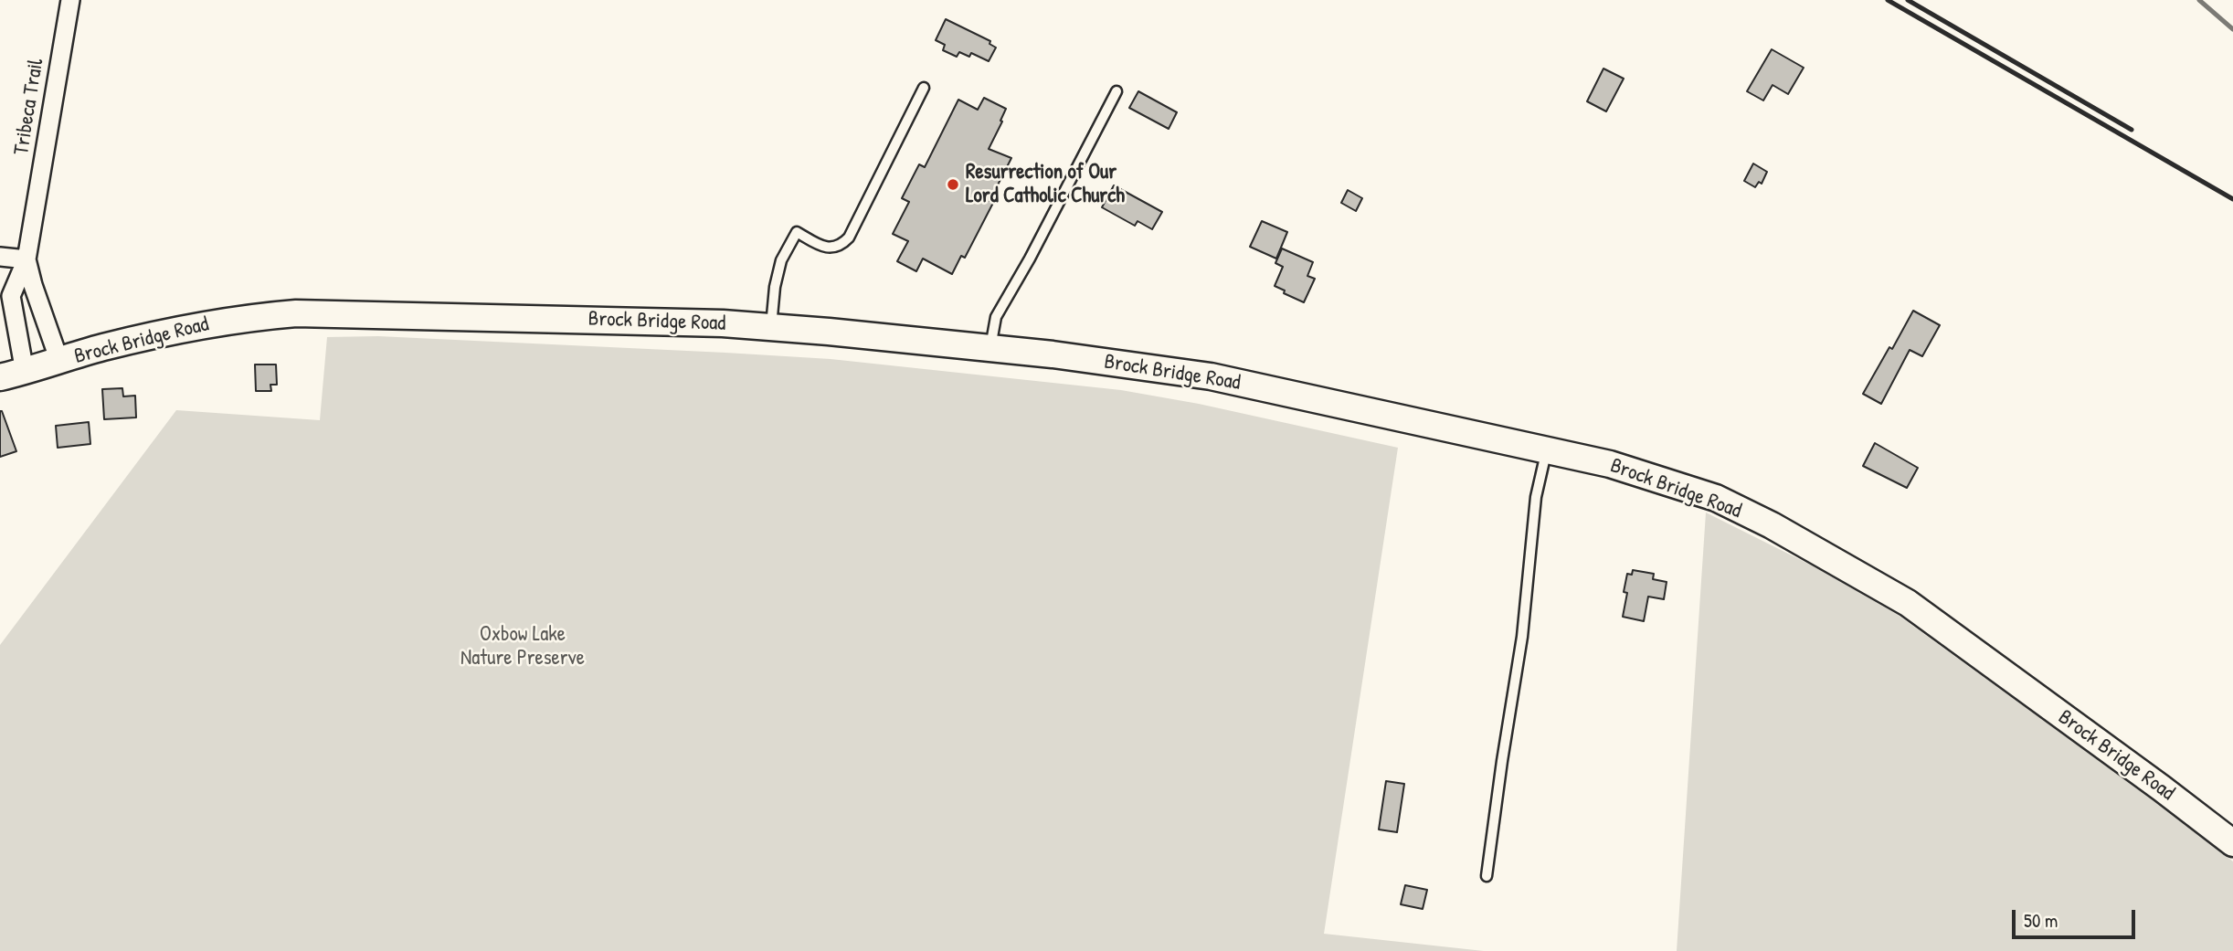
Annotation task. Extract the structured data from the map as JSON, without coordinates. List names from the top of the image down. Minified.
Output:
{"streets":{"street":["Tribeca Trail","Brock Bridge Road"]},"crossings":[["Tribeca Trail","Brock Bridge Road"]],"parks":["Oxbow Lake Nature Preserve"],"places":["Resurrection of Our Lord Catholic Church"],"scale_bar":"50 m"}
